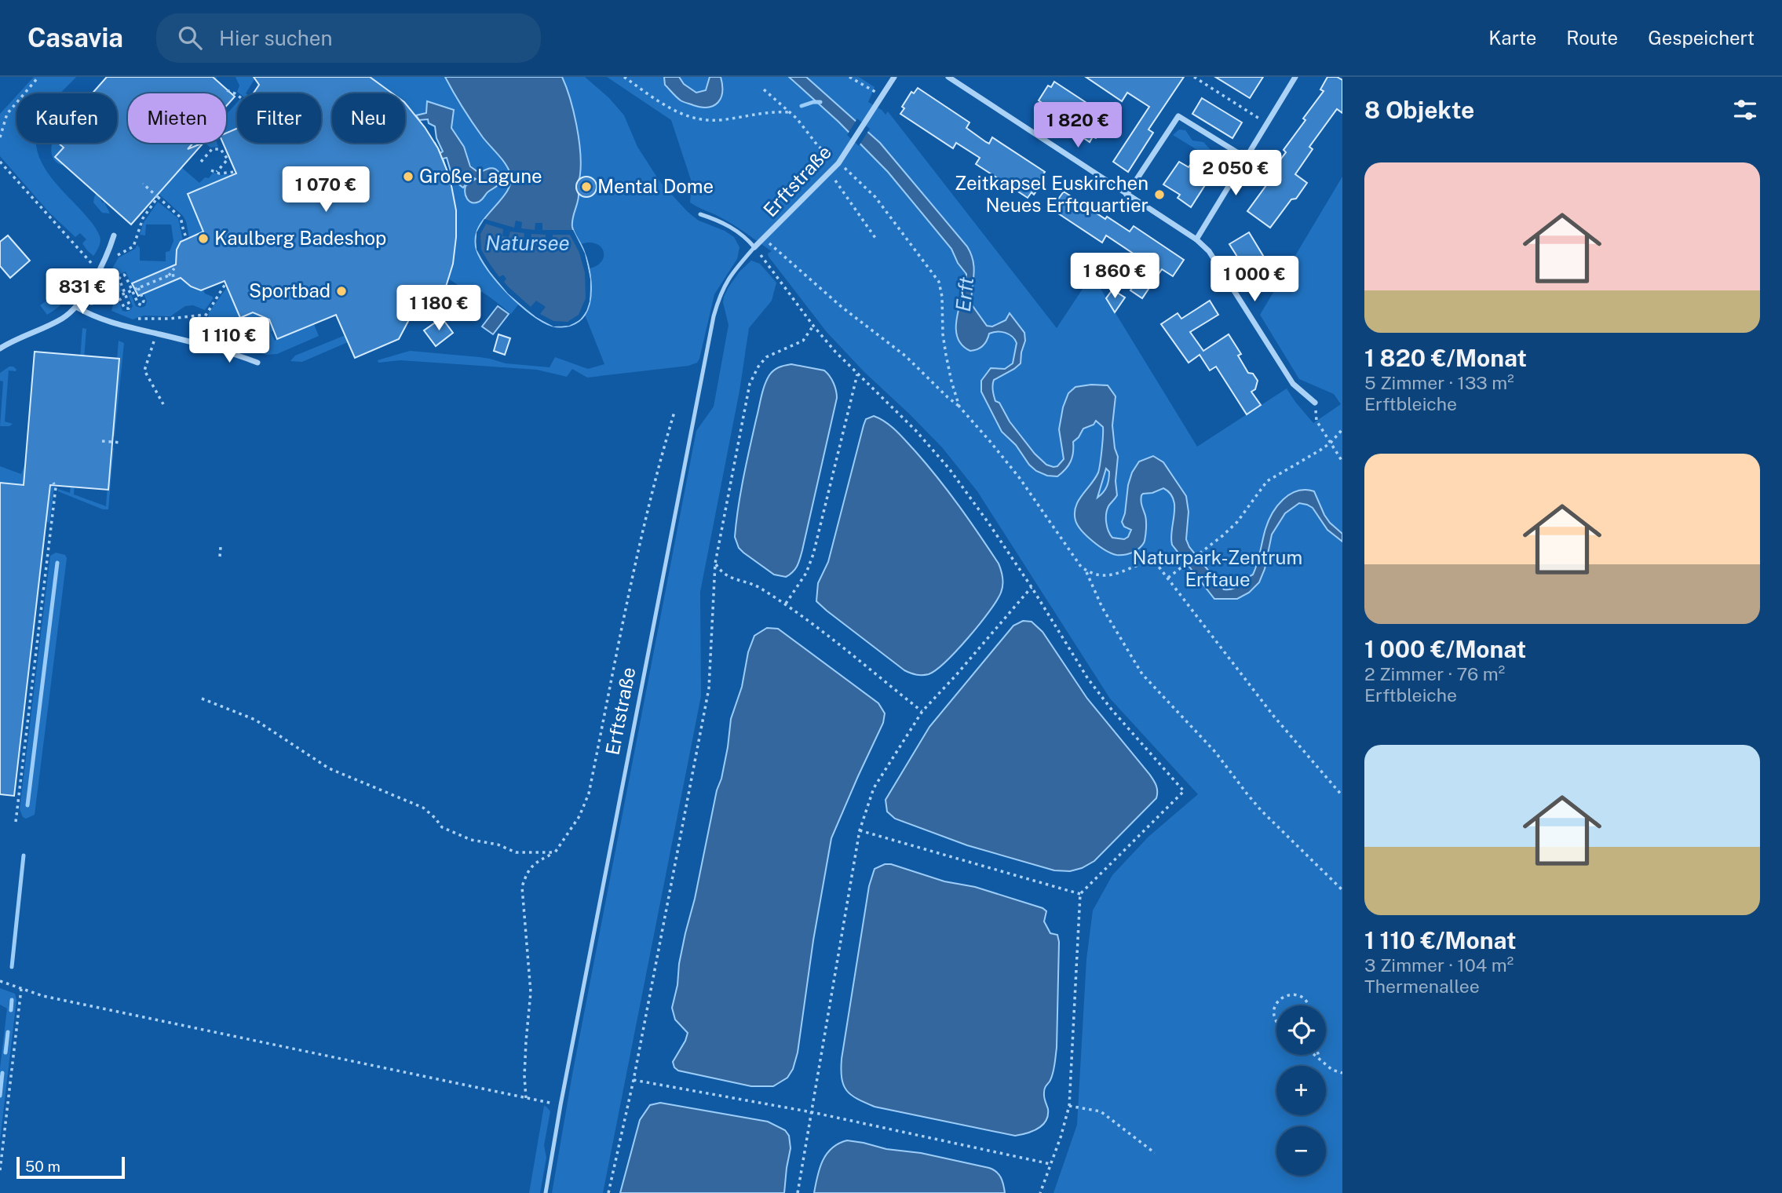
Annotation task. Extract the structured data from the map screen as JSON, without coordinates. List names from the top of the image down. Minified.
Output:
{"streets":{"street":["Erftstraße"]},"water":["Natursee","Erft"],"parks":["Naturpark-Zentrum Erftaue"],"places":["Große Lagune","Mental Dome","Zeitkapsel Euskirchen Neues Erftquartier","Kaulberg Badeshop","Sportbad"],"scale_bar":"50 m","page":{"header":"Casavia","search":"Hier suchen","nav":["Karte","Route","Gespeichert"],"heading":"8 Objekte","chip":["Kaufen","Mieten","Filter","Neu"],"price":["1 820 €","2 050 €","1 070 €","1 860 €","1 000 €","831 €","1 180 €","1 110 €"],"list":[{"name":"1 820 €/Monat","note":"5 Zimmer · 133 m² · Erftbleiche"},{"name":"1 000 €/Monat","note":"2 Zimmer · 76 m² · Erftbleiche"},{"name":"1 110 €/Monat","note":"3 Zimmer · 104 m² · Thermenallee"}],"map_buttons":["+","−"],"scale":"50 m"}}
